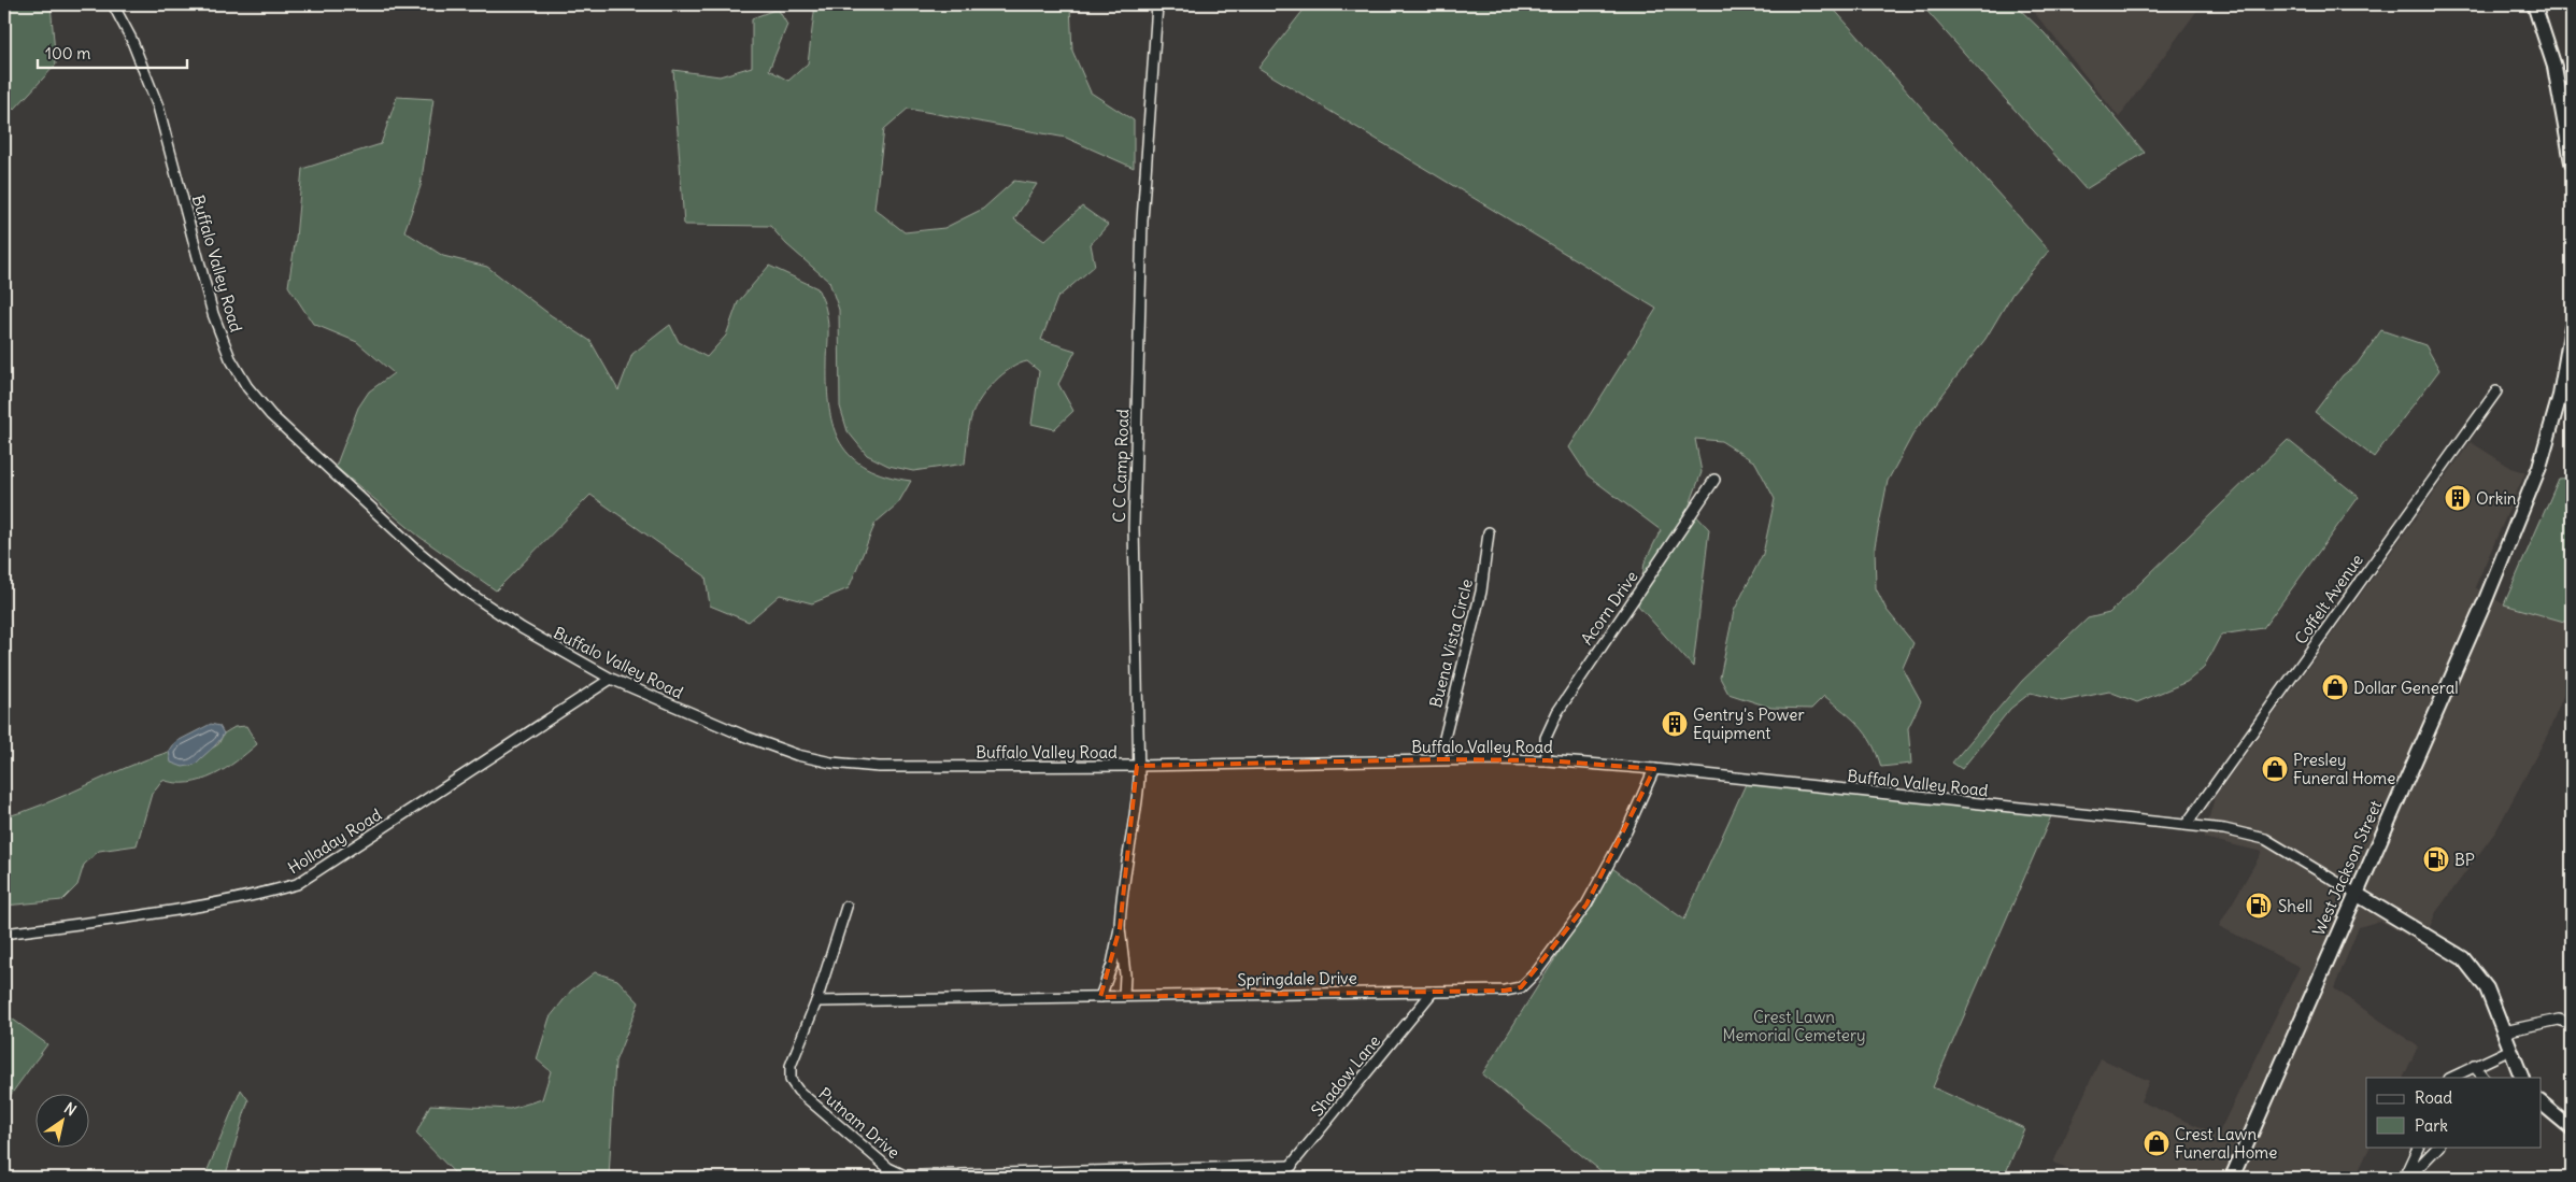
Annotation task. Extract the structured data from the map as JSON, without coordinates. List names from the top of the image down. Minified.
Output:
{"streets":{"street":["Buffalo Valley Road","C C Camp Road","Coffelt Avenue","Acorn Drive","Buena Vista Circle","Holladay Road","West Jackson Street","Springdale Drive","Shadow Lane","Putnam Drive"]},"crossings":[["Buffalo Valley Road","C C Camp Road"],["Buffalo Valley Road","Coffelt Avenue"],["Buffalo Valley Road","Acorn Drive"],["Buffalo Valley Road","Buena Vista Circle"],["Buffalo Valley Road","Holladay Road"],["Buffalo Valley Road","West Jackson Street"],["Buffalo Valley Road","Springdale Drive"],["Springdale Drive","Shadow Lane"],["Springdale Drive","Putnam Drive"],["Shadow Lane","Putnam Drive"]],"parks":["Crest Lawn Memorial Cemetery"],"places":{"building":["Orkin","Gentry's Power Equipment"],"shop":["Dollar General","Presley Funeral Home","Crest Lawn Funeral Home"],"fuel station":["BP","Shell"]},"legend":["Road","Park"],"scale_bar":"100 m","north":"top right"}
